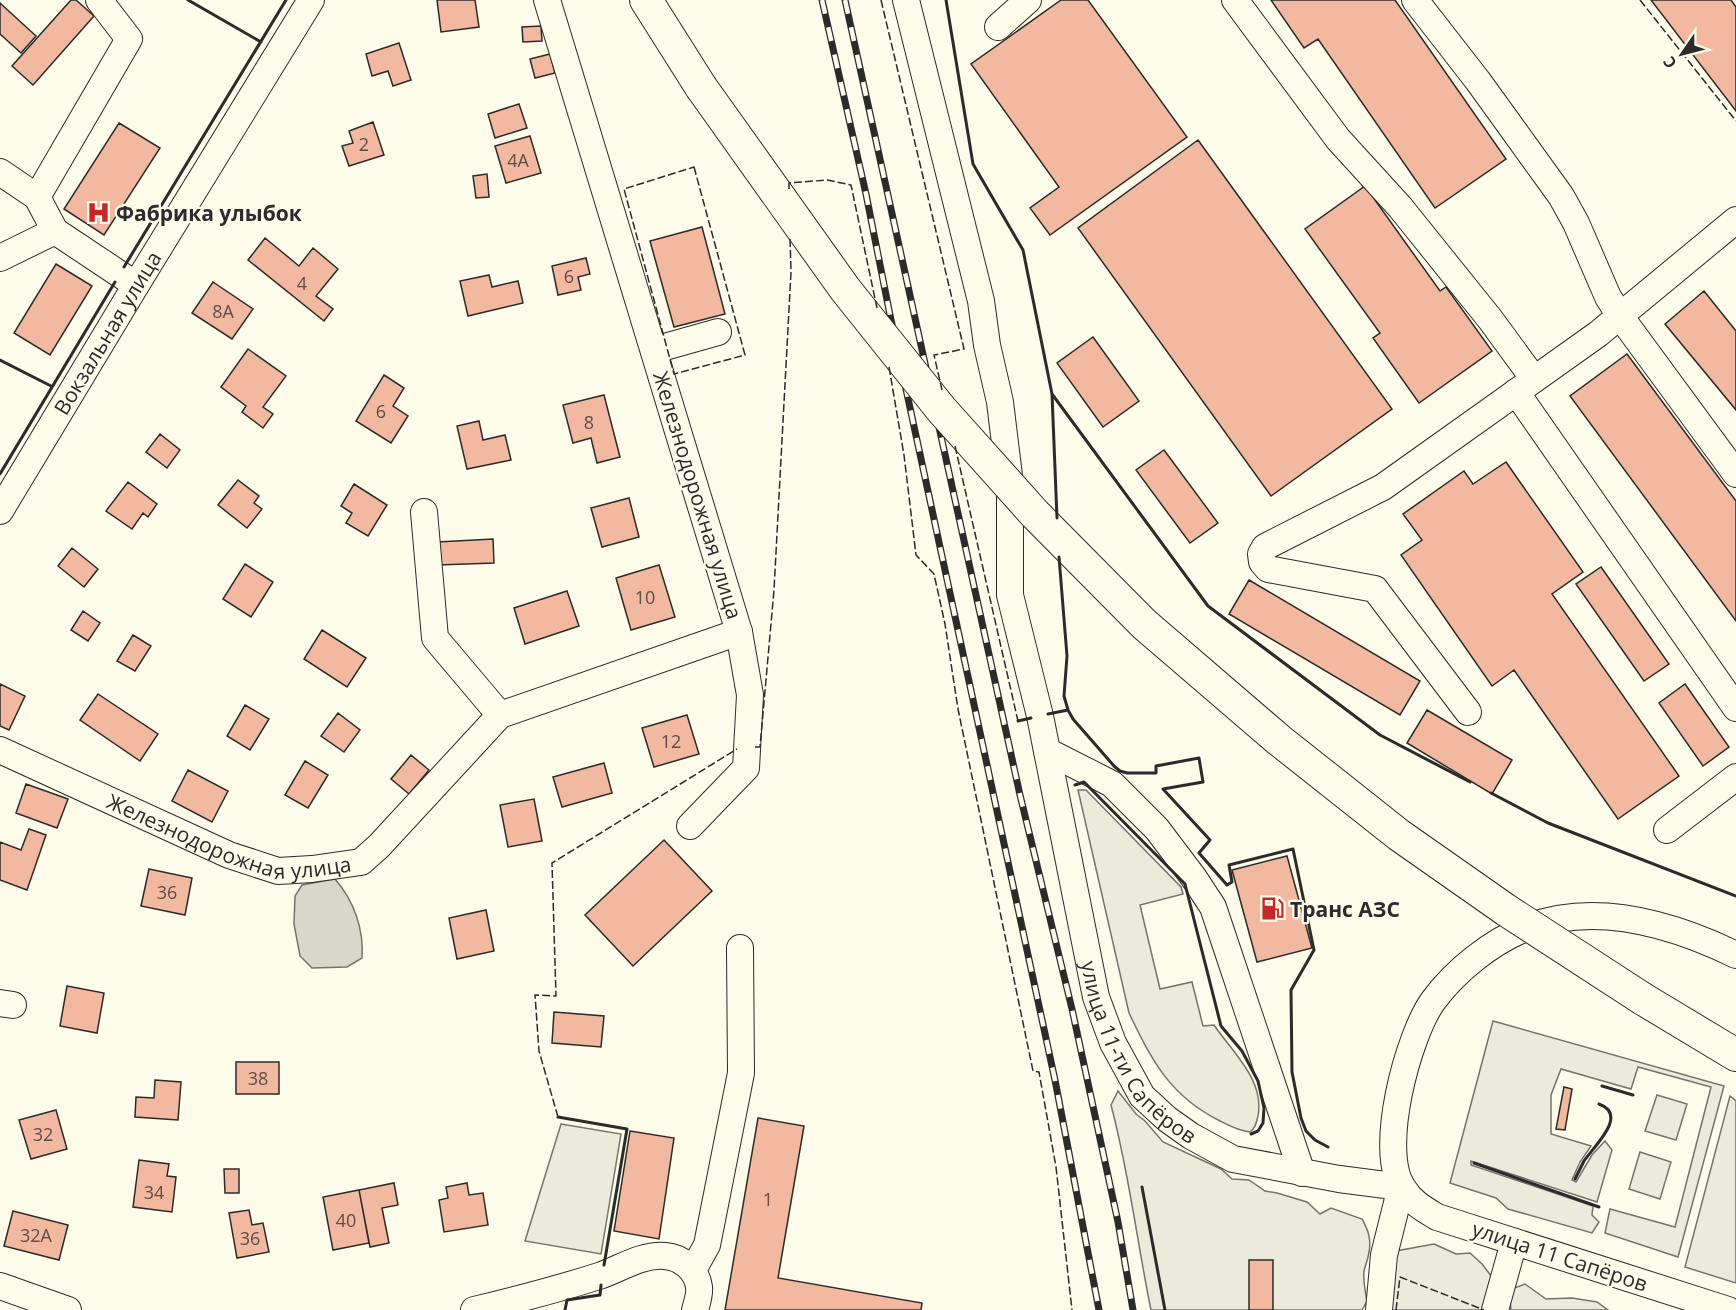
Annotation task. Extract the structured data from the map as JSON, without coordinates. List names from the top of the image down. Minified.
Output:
{"streets":{"street":["Вокзальная улица","Железнодорожная улица","улица 11-ти Сапёров","улица 11 Сапёров"]},"crossings":[["улица 11-ти Сапёров","улица 11 Сапёров"]],"places":{"hospital":["Фабрика улыбок"],"fuel station":["Транс АЗС"]},"house_numbers":["2","4А","6","4","8А","6","8","10","12","36","38","32","34","1","40","32А","36"],"north":"bottom left"}
